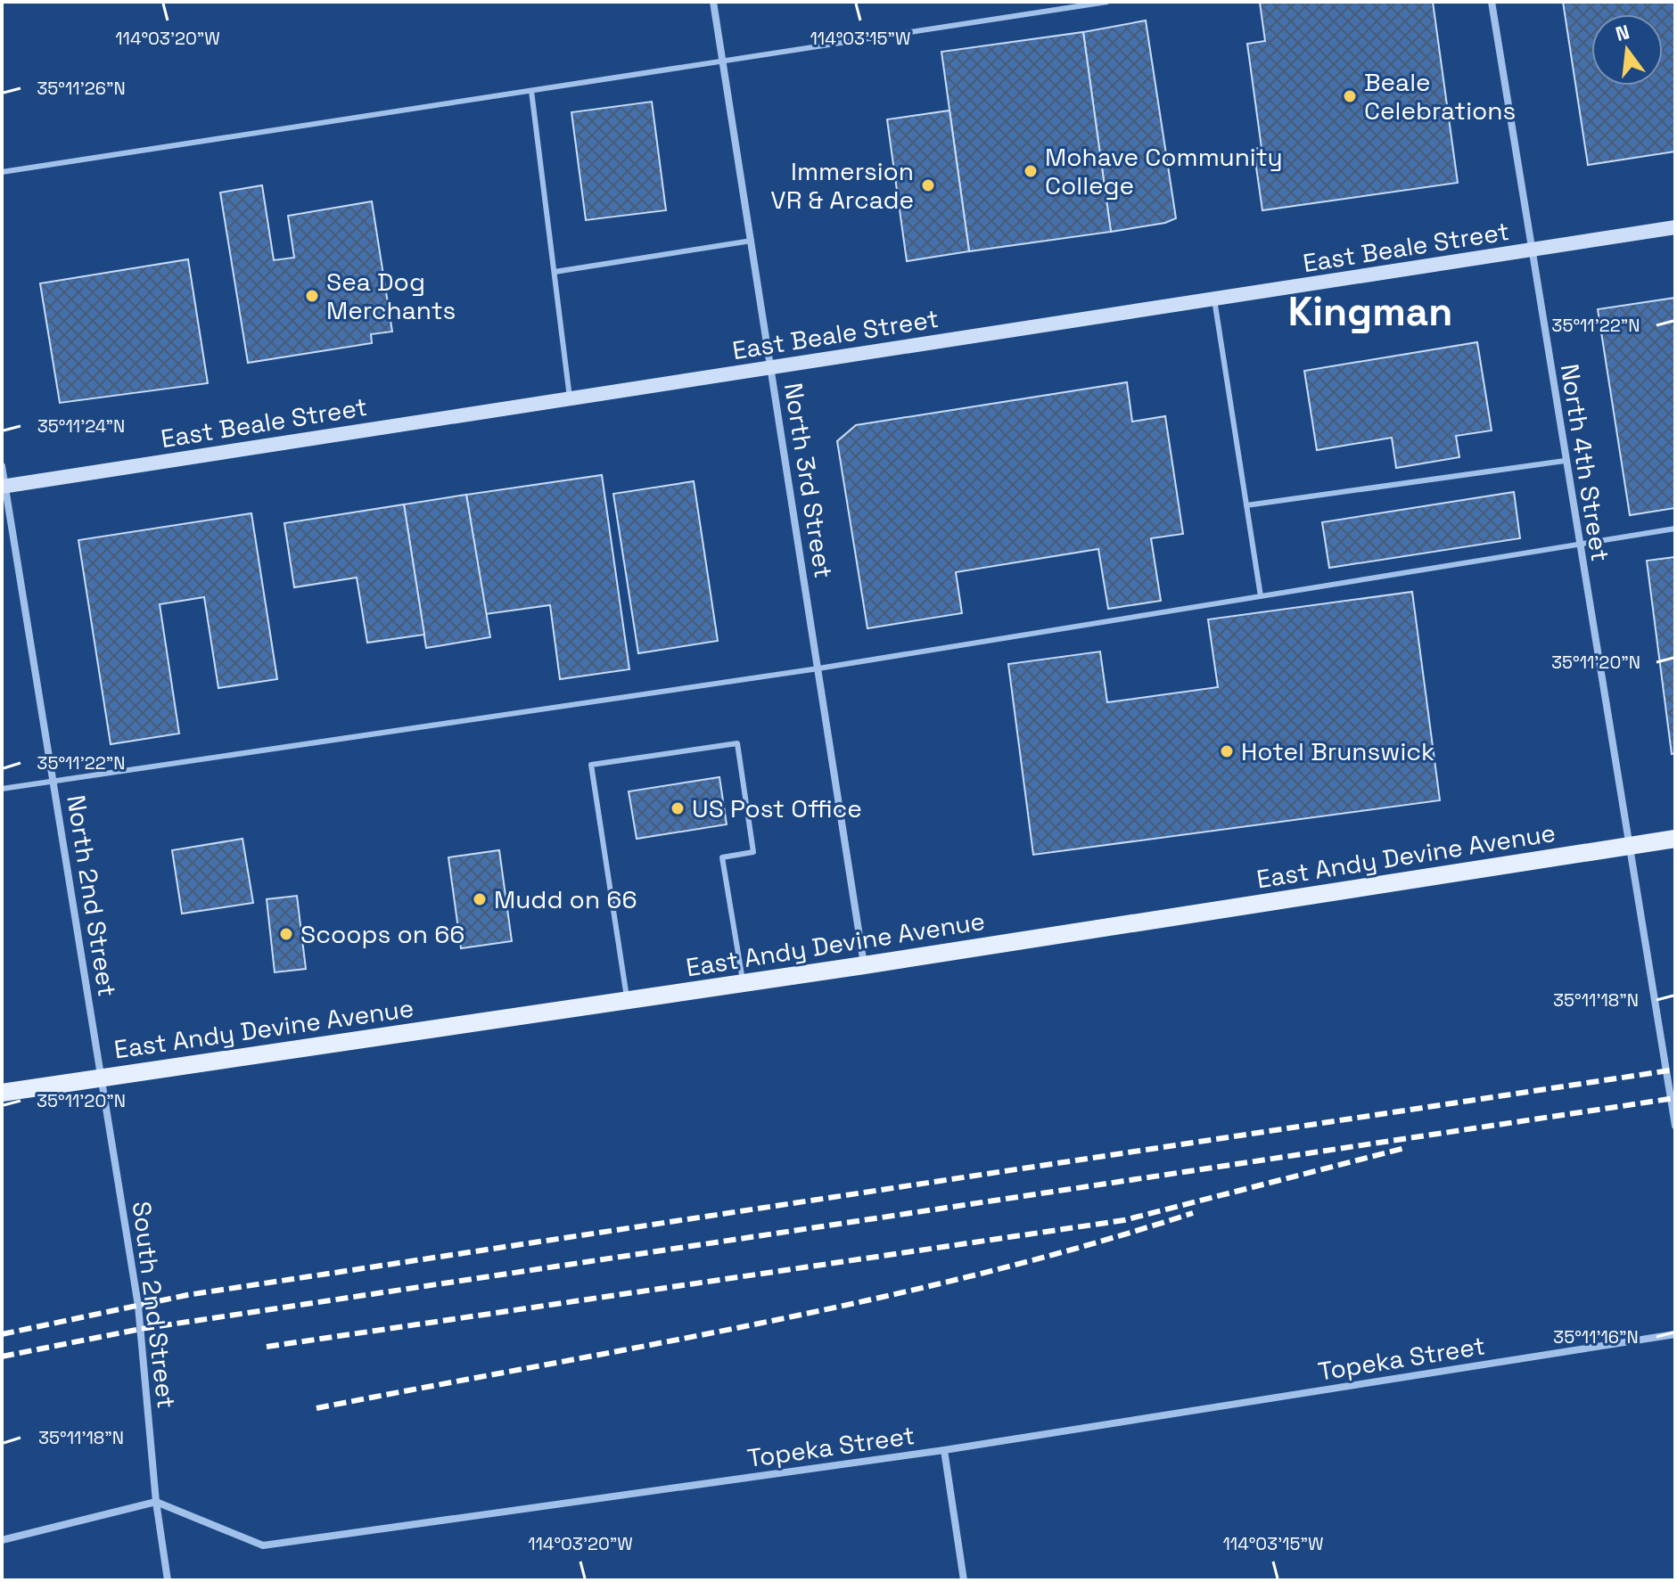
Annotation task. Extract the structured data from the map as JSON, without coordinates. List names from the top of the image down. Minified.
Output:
{"streets":{"main road":["East Beale Street","East Andy Devine Avenue"],"street":["North 4th Street","North 3rd Street","North 2nd Street","South 2nd Street","Topeka Street"]},"crossings":[["East Beale Street","North 4th Street"],["East Beale Street","North 3rd Street"],["East Beale Street","North 2nd Street"],["North 4th Street","East Andy Devine Avenue"],["North 3rd Street","East Andy Devine Avenue"],["East Andy Devine Avenue","North 2nd Street"],["East Andy Devine Avenue","South 2nd Street"],["North 2nd Street","South 2nd Street"],["South 2nd Street","Topeka Street"]],"districts":["Kingman"],"places":["Beale Celebrations","Mohave Community College","Immersion VR & Arcade","Sea Dog Merchants","Hotel Brunswick","US Post Office","Mudd on 66","Scoops on 66"],"north":"top","coordinates":["114°03'20\"W","114°03'15\"W","35°11'26\"N","35°11'22\"N","35°11'24\"N","35°11'20\"N","35°11'18\"N","35°11'16\"N"]}
